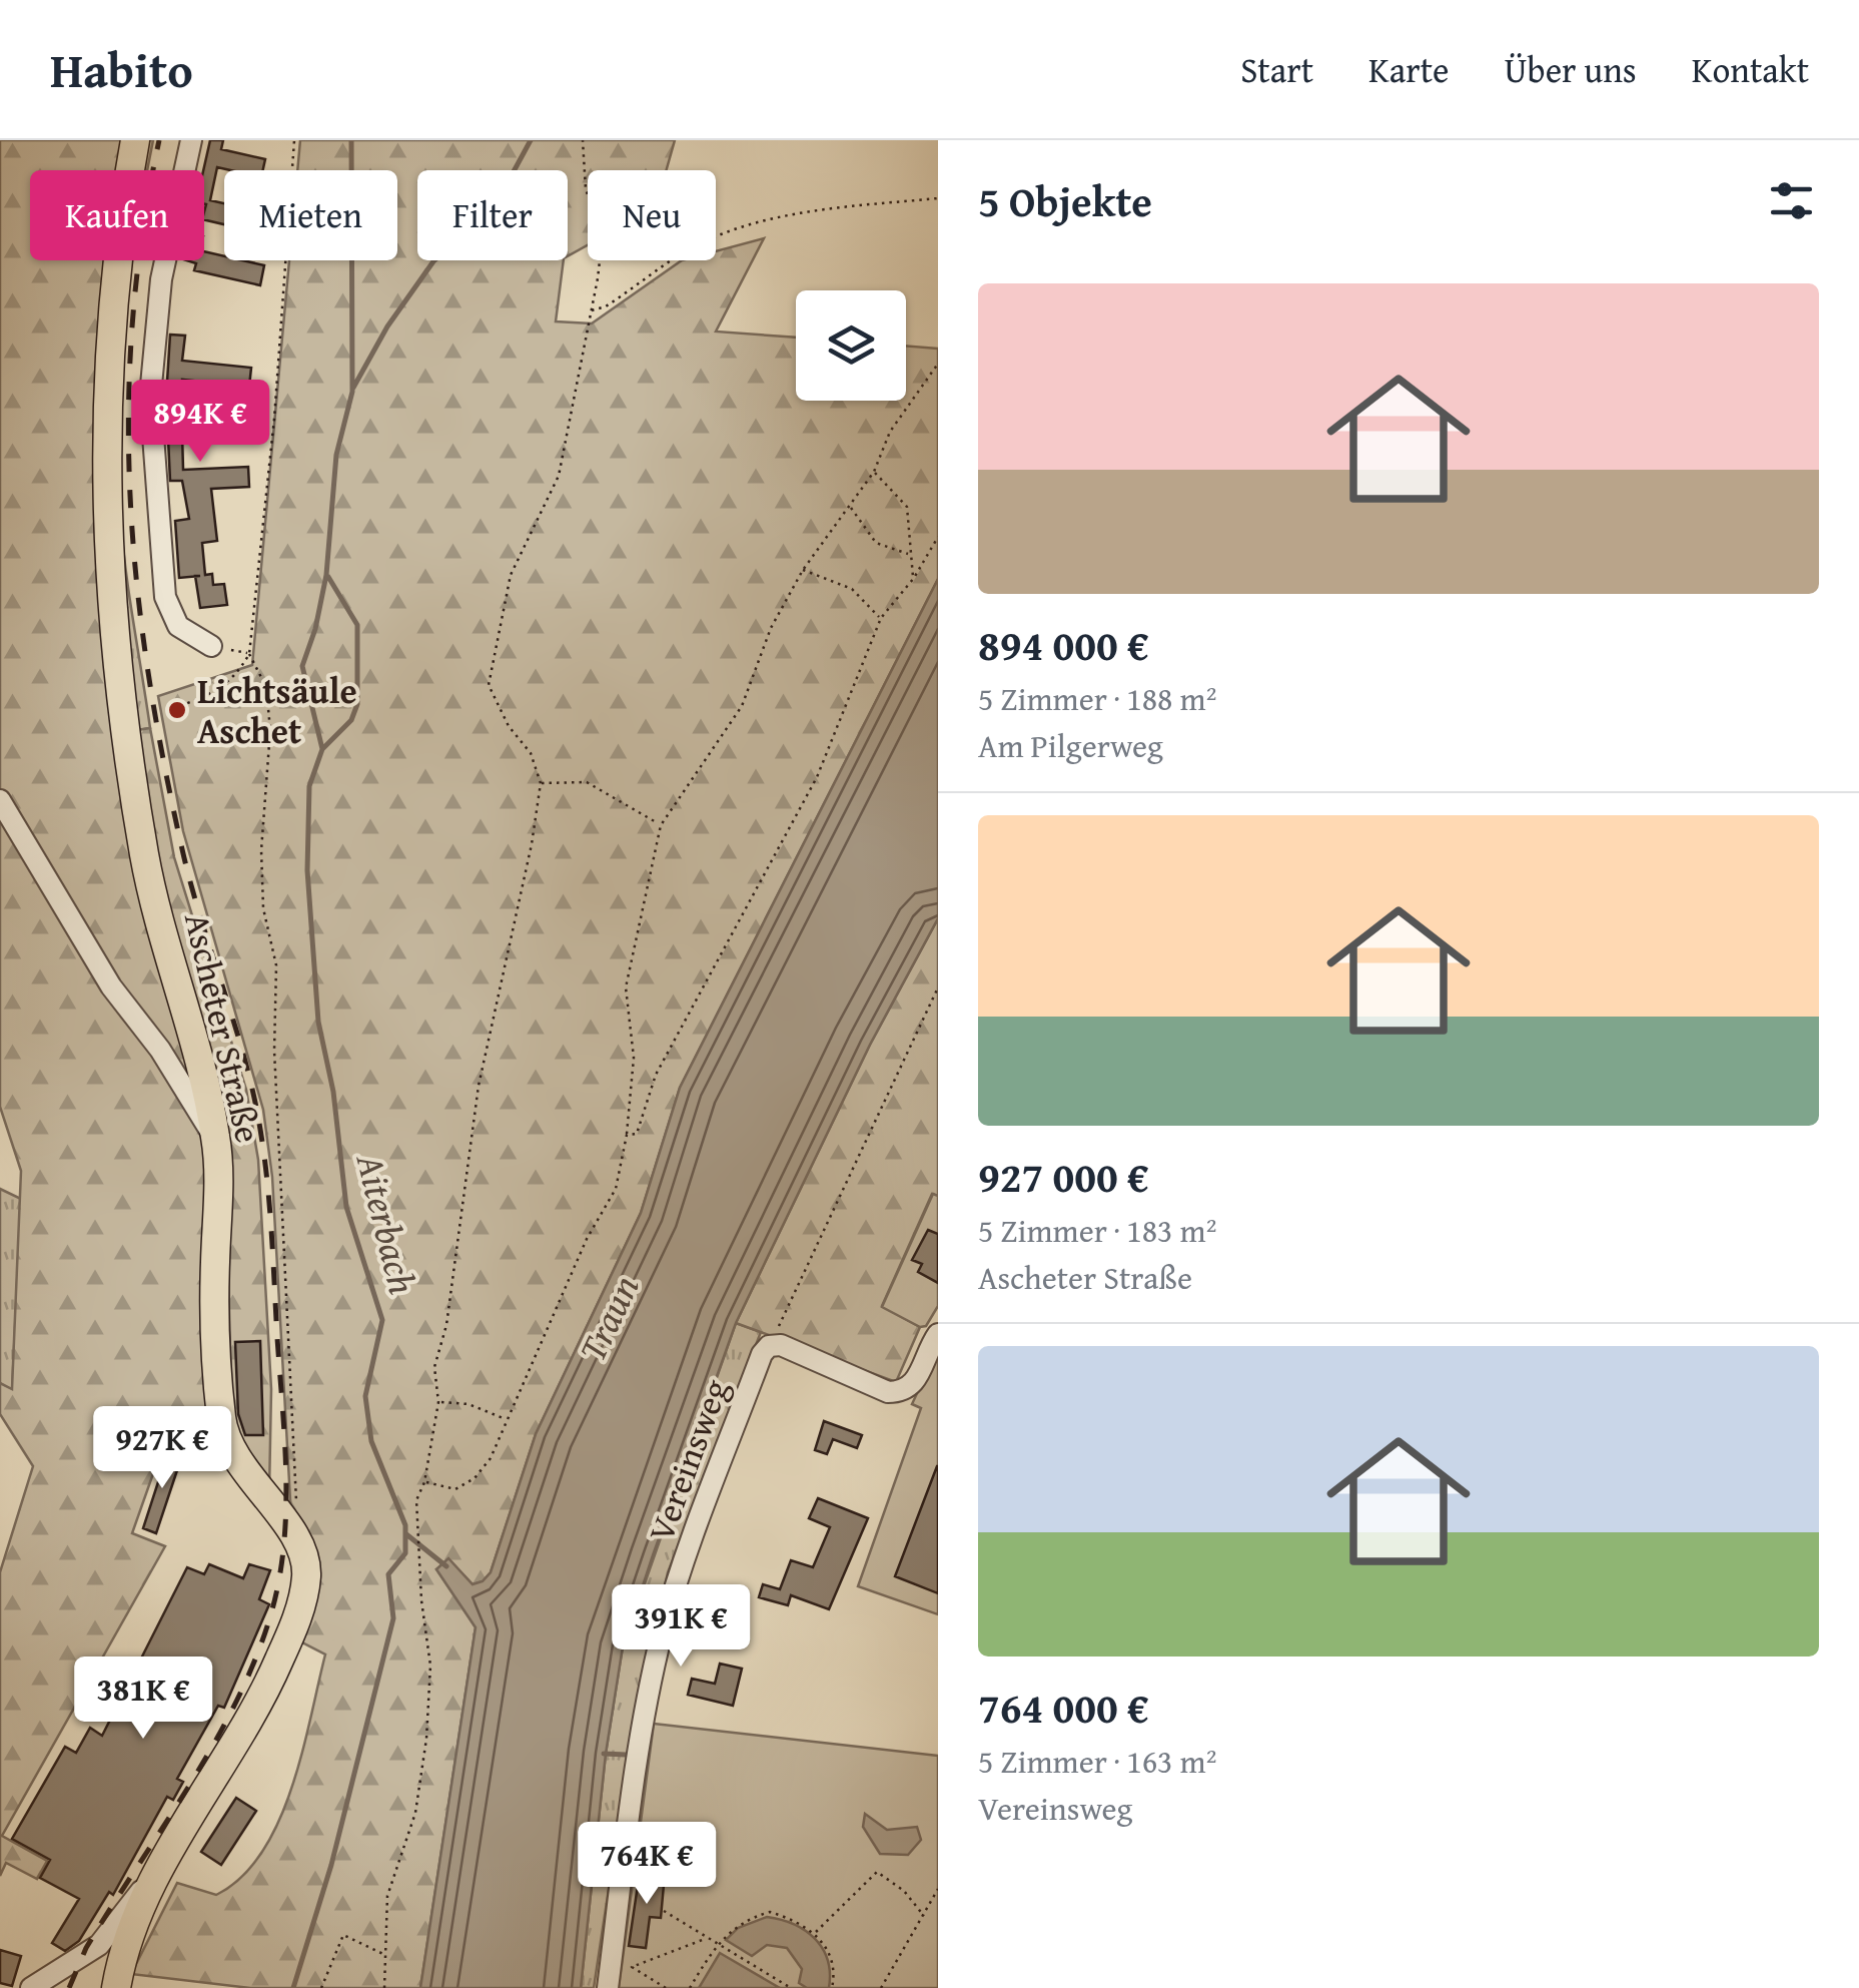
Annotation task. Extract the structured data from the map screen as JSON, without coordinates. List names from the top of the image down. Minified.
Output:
{"streets":{"main road":["Ascheter Straße"],"street":["Vereinsweg"]},"water":["Aiterbach","Traun"],"places":["Lichtsäule Aschet"],"page":{"header":"Habito","nav":["Start","Karte","Über uns","Kontakt"],"heading":"5 Objekte","chip":["Kaufen","Mieten","Filter","Neu"],"list":[{"name":"894 000 €","note":"5 Zimmer · 188 m² · Am Pilgerweg"},{"name":"927 000 €","note":"5 Zimmer · 183 m² · Ascheter Straße"},{"name":"764 000 €","note":"5 Zimmer · 163 m² · Vereinsweg"}],"price":["894K €","927K €","391K €","381K €","764K €"]}}
